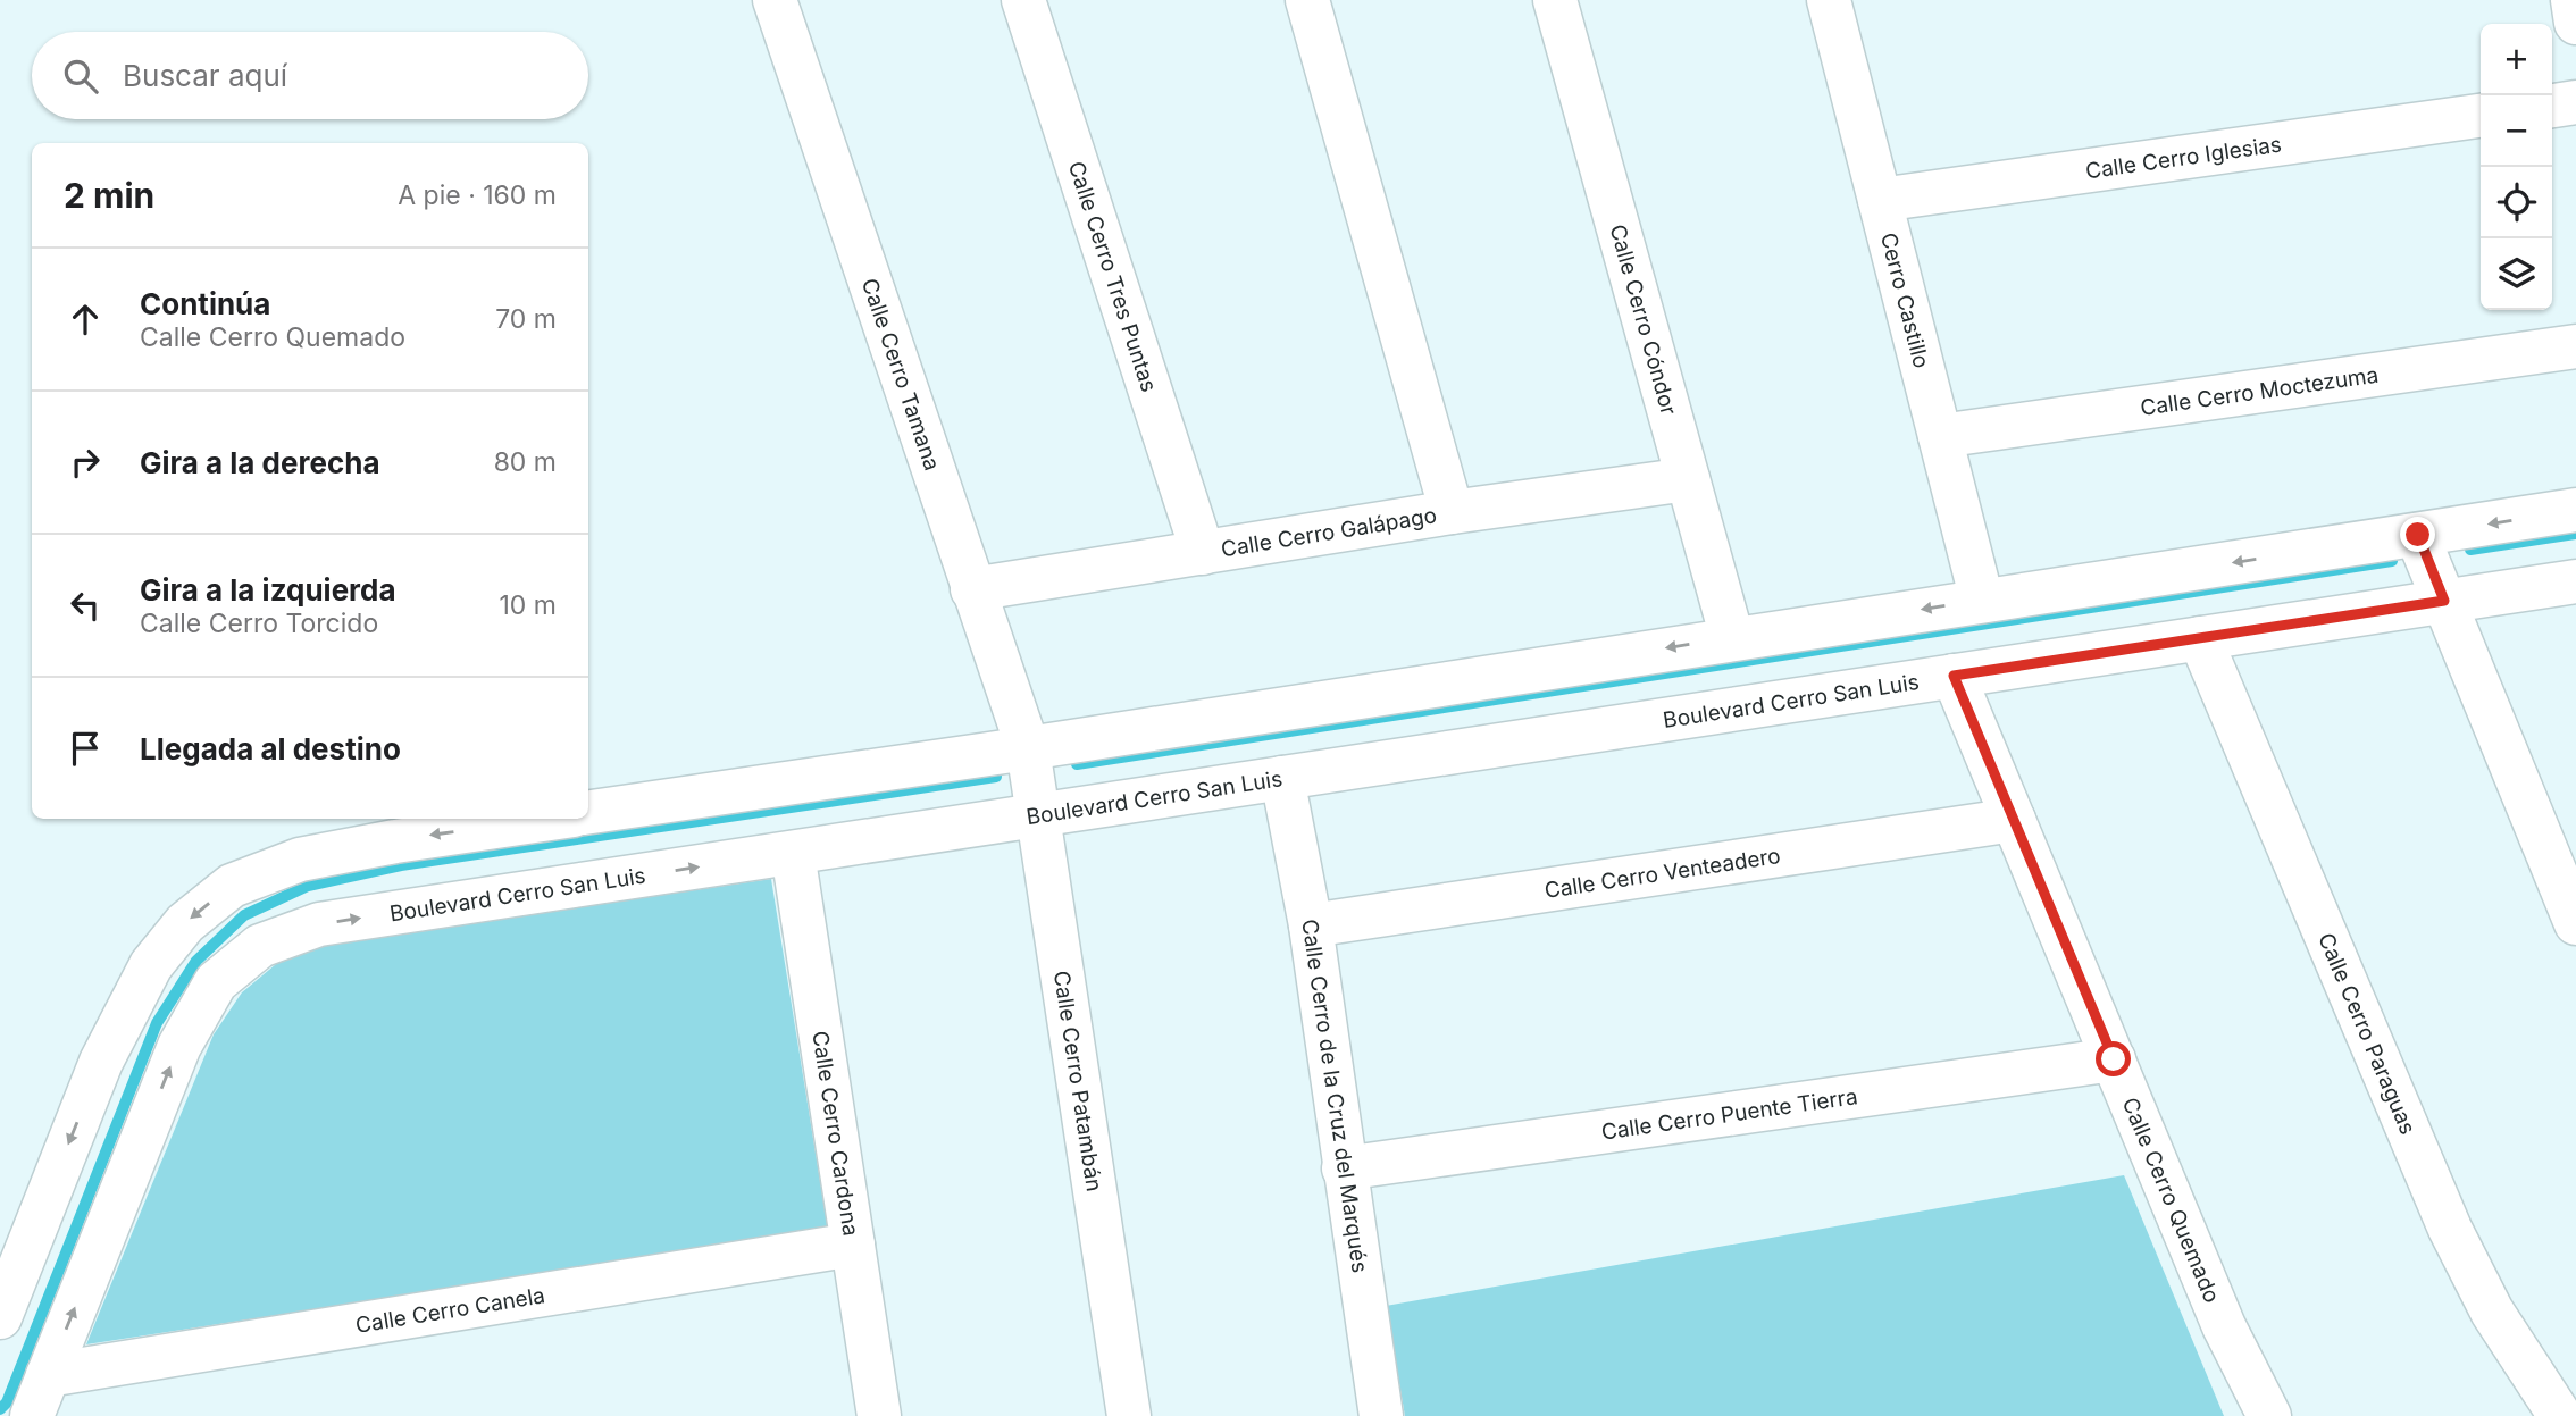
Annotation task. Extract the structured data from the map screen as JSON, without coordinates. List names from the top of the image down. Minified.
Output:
{"streets":{"street":["Calle Cerro Iglesias","Calle Cerro Tres Puntas","Cerro Castillo","Calle Cerro Cóndor","Calle Cerro Tamana","Calle Cerro Moctezuma","Calle Cerro Galápago","Boulevard Cerro San Luis","Calle Cerro Venteadero","Calle Cerro Paraguas","Calle Cerro Patambán","Calle Cerro de la Cruz del Marqués","Calle Cerro Puente Tierra","Calle Cerro Cardona","Calle Cerro Quemado","Calle Cerro Canela"]},"crossings":[["Calle Cerro Iglesias","Cerro Castillo"],["Calle Cerro Tres Puntas","Calle Cerro Galápago"],["Cerro Castillo","Calle Cerro Moctezuma"],["Calle Cerro Cóndor","Calle Cerro Galápago"],["Calle Cerro Tamana","Calle Cerro Galápago"],["Calle Cerro Tamana","Calle Cerro Patambán"],["Boulevard Cerro San Luis","Calle Cerro Paraguas"],["Boulevard Cerro San Luis","Calle Cerro Patambán"],["Boulevard Cerro San Luis","Calle Cerro de la Cruz del Marqués"],["Boulevard Cerro San Luis","Calle Cerro Cardona"],["Boulevard Cerro San Luis","Calle Cerro Quemado"],["Boulevard Cerro San Luis","Calle Cerro Canela"],["Calle Cerro Venteadero","Calle Cerro de la Cruz del Marqués"],["Calle Cerro Venteadero","Calle Cerro Quemado"],["Calle Cerro de la Cruz del Marqués","Calle Cerro Puente Tierra"],["Calle Cerro Puente Tierra","Calle Cerro Quemado"],["Calle Cerro Cardona","Calle Cerro Canela"]],"page":{"map_buttons":["+","−"],"search":"Buscar aquí","heading":["2 min","A pie · 160 m"],"list":[["Continúa","Calle Cerro Quemado","70 m"],["Gira a la derecha","80 m"],["Gira a la izquierda","Calle Cerro Torcido","10 m"],"Llegada al destino"]}}
